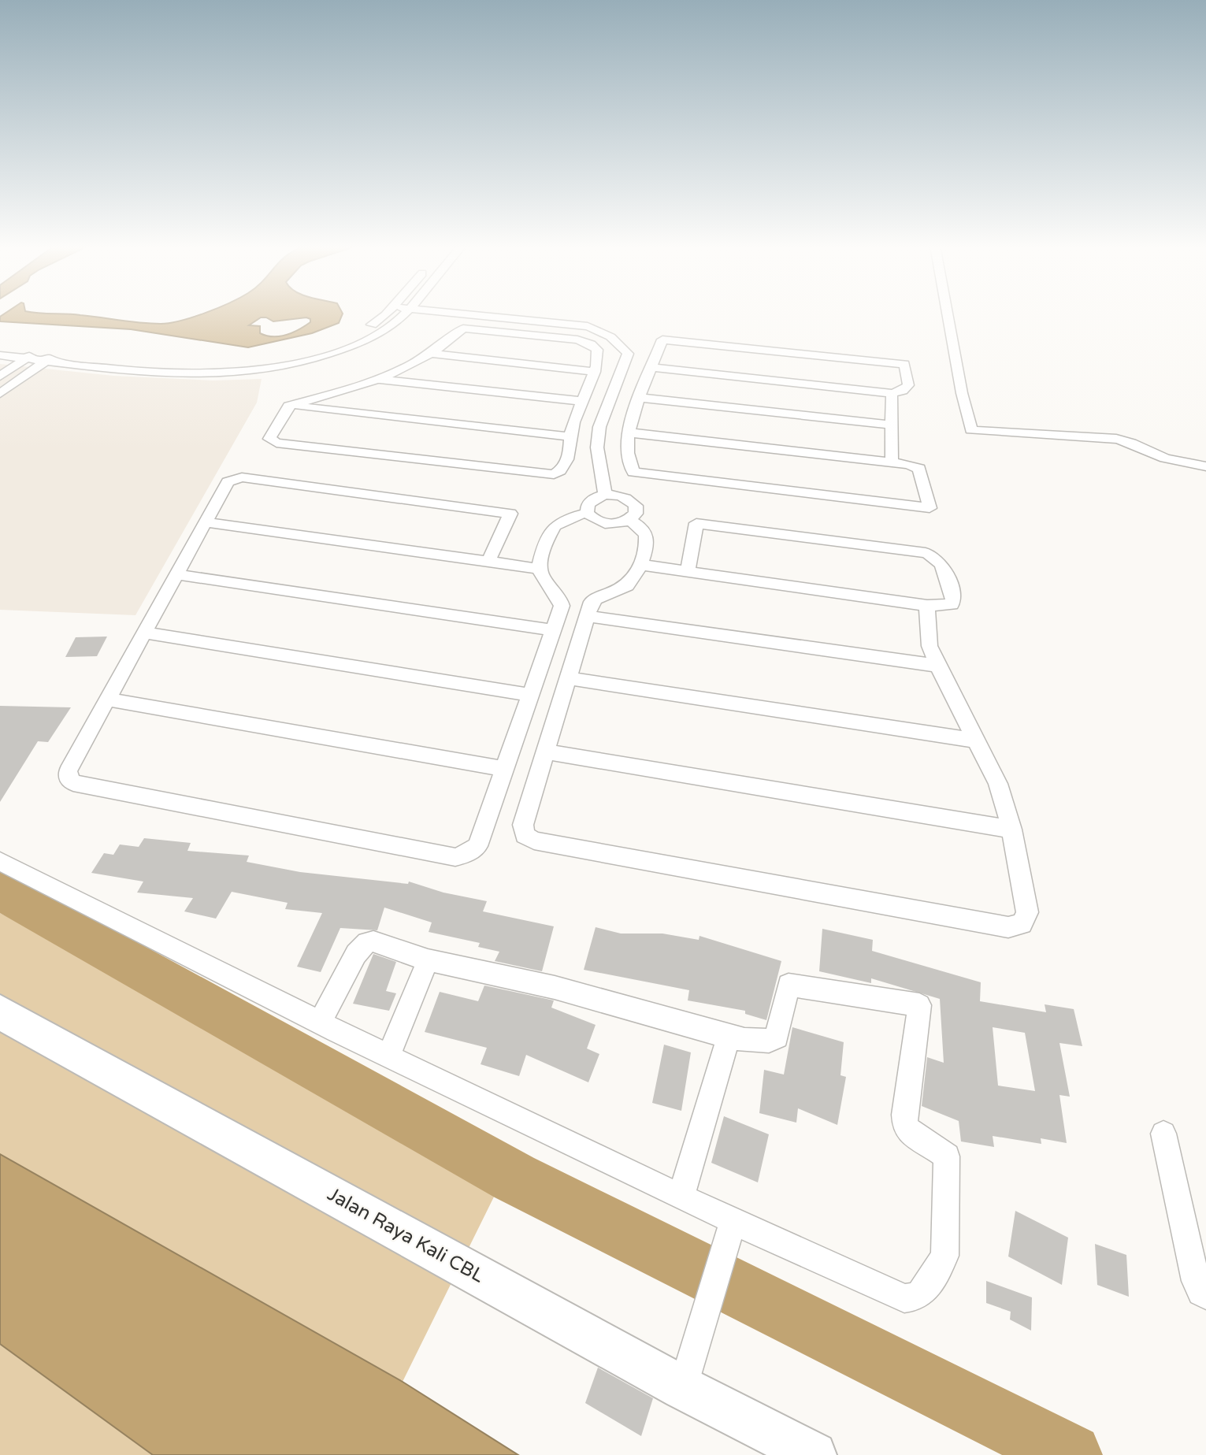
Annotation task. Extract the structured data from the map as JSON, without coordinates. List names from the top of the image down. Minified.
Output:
{"streets":{"main road":["Jalan Raya Kali CBL"]}}
